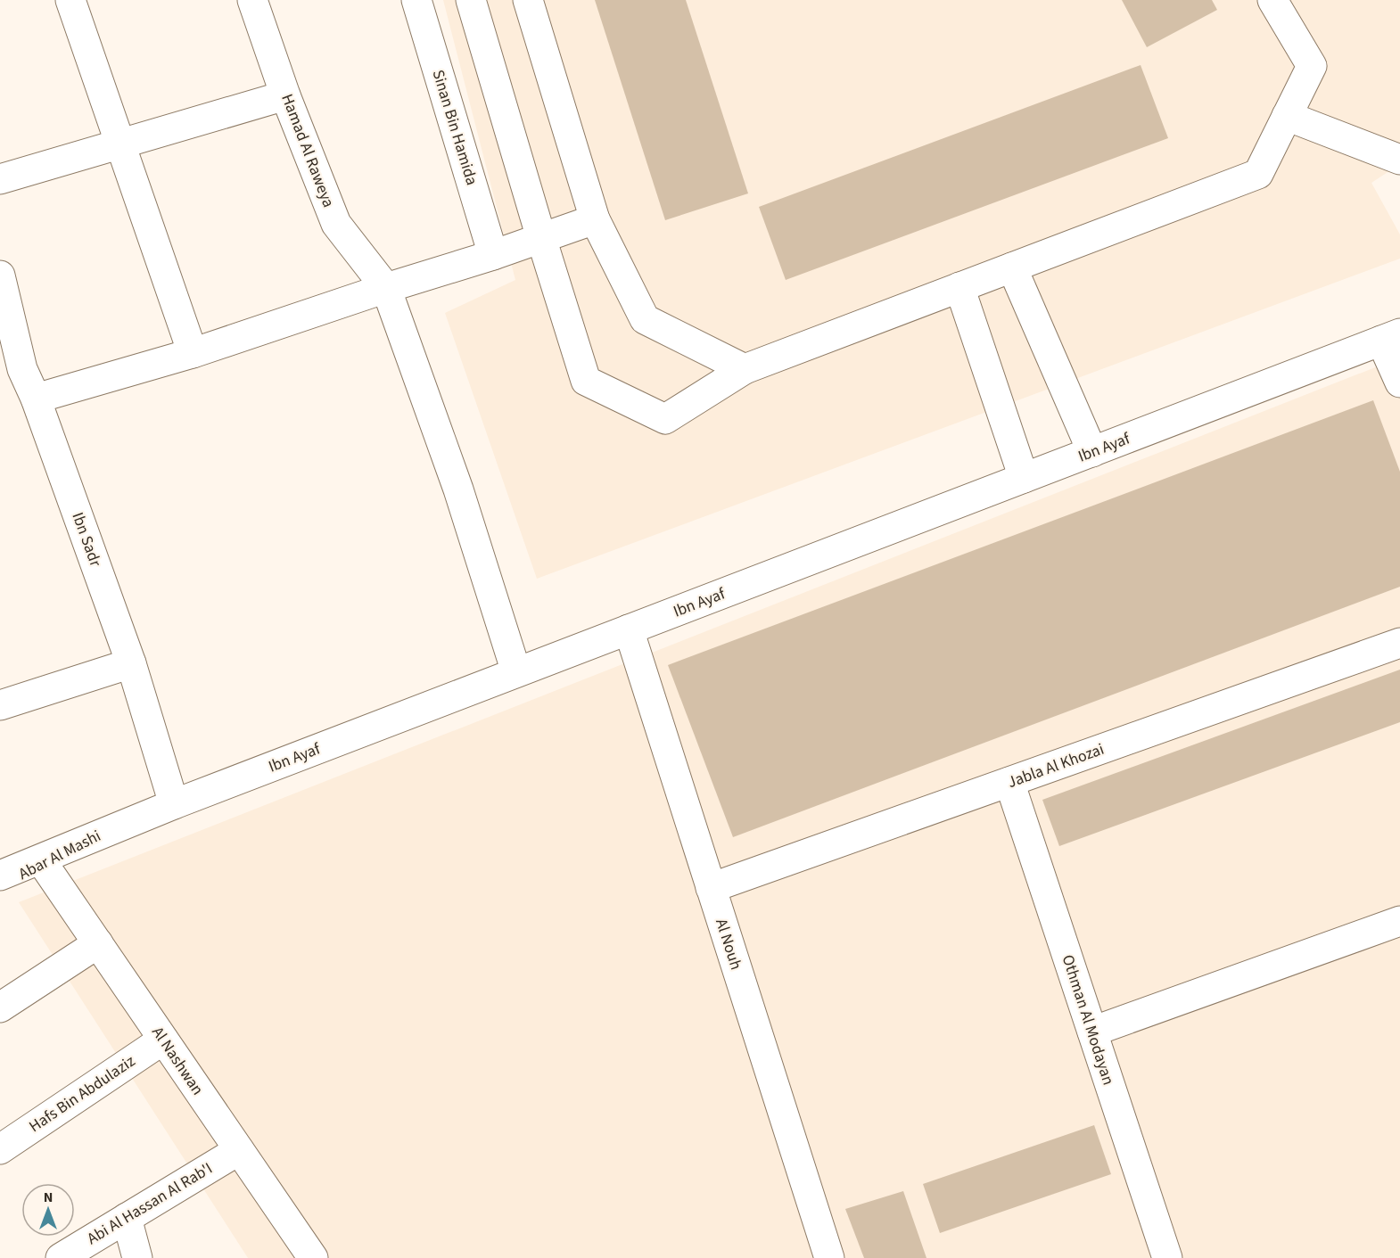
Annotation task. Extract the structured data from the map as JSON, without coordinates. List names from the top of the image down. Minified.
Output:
{"streets":{"street":["Sinan Bin Hamida","Hamad Al Raweya","Ibn Ayaf","Ibn Sadr","Jabla Al Khozai","Abar Al Mashi","Al Nouh","Othman Al Modayan","Al Nashwan","Hafs Bin Abdulaziz","Abi Al Hassan Al Rab'I"]},"crossings":[["Hamad Al Raweya","Ibn Ayaf"],["Ibn Ayaf","Ibn Sadr"],["Ibn Ayaf","Abar Al Mashi"],["Ibn Ayaf","Al Nouh"],["Jabla Al Khozai","Al Nouh"],["Jabla Al Khozai","Othman Al Modayan"],["Abar Al Mashi","Al Nashwan"],["Al Nashwan","Hafs Bin Abdulaziz"],["Al Nashwan","Abi Al Hassan Al Rab'I"]],"north":"top"}
